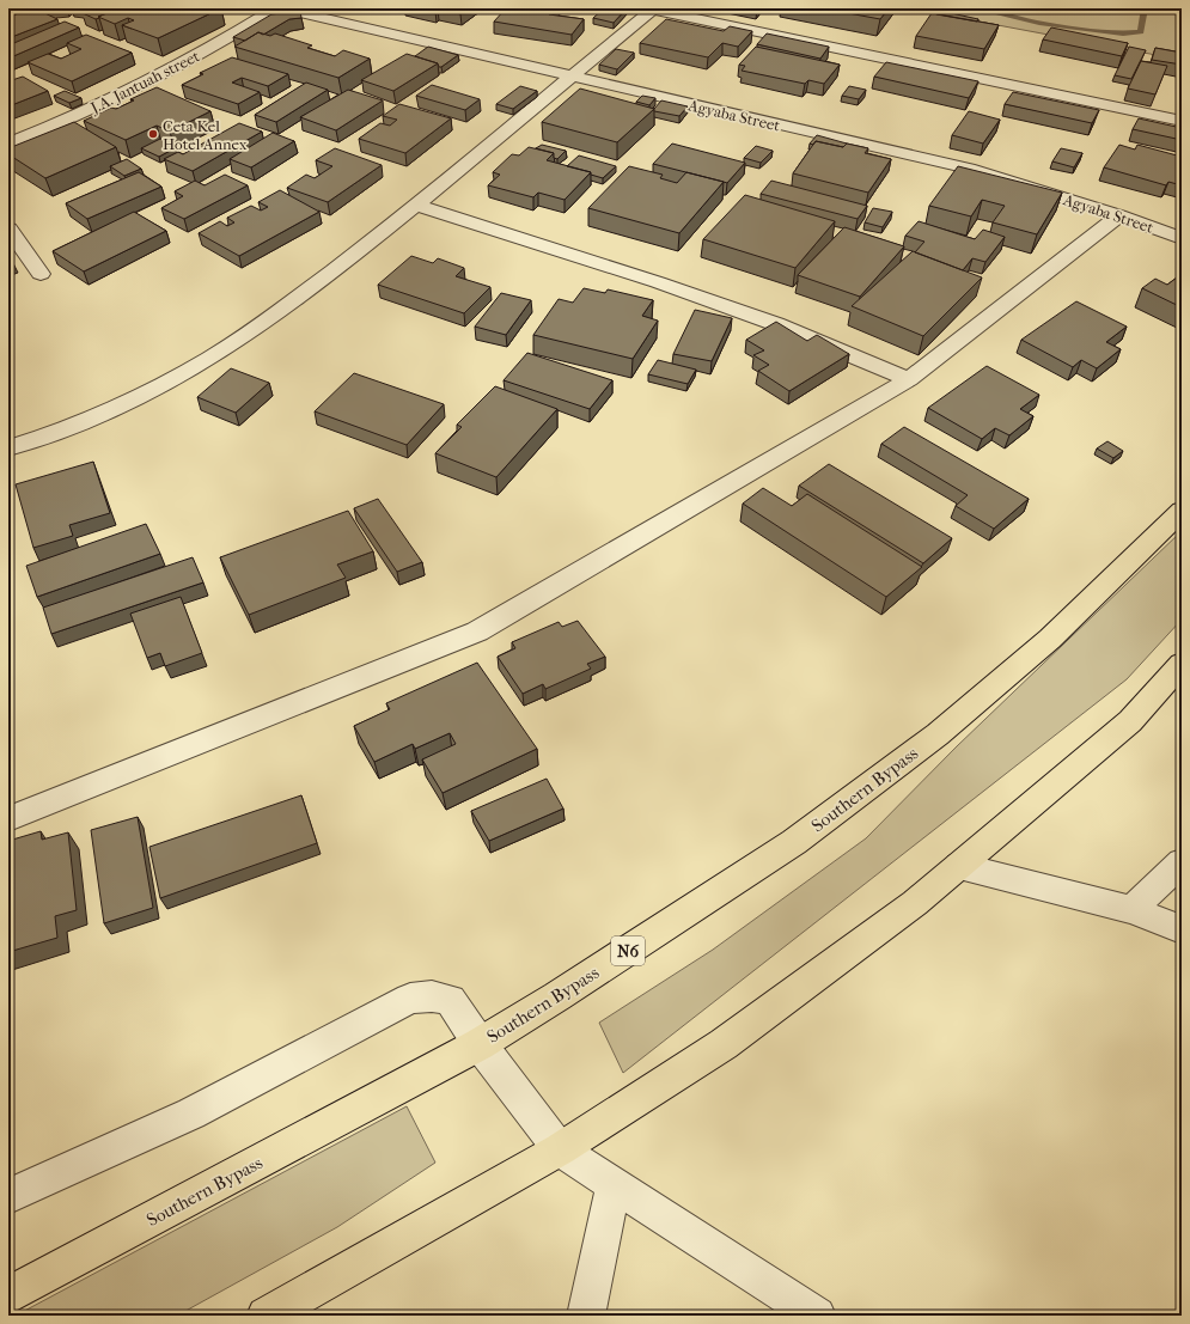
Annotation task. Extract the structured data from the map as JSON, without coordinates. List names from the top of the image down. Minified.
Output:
{"streets":{"highway":["Southern Bypass","N6"],"street":["J.A. Jantuah street","Agyaba Street"]},"places":["Ceta Kel Hotel Annex"]}
